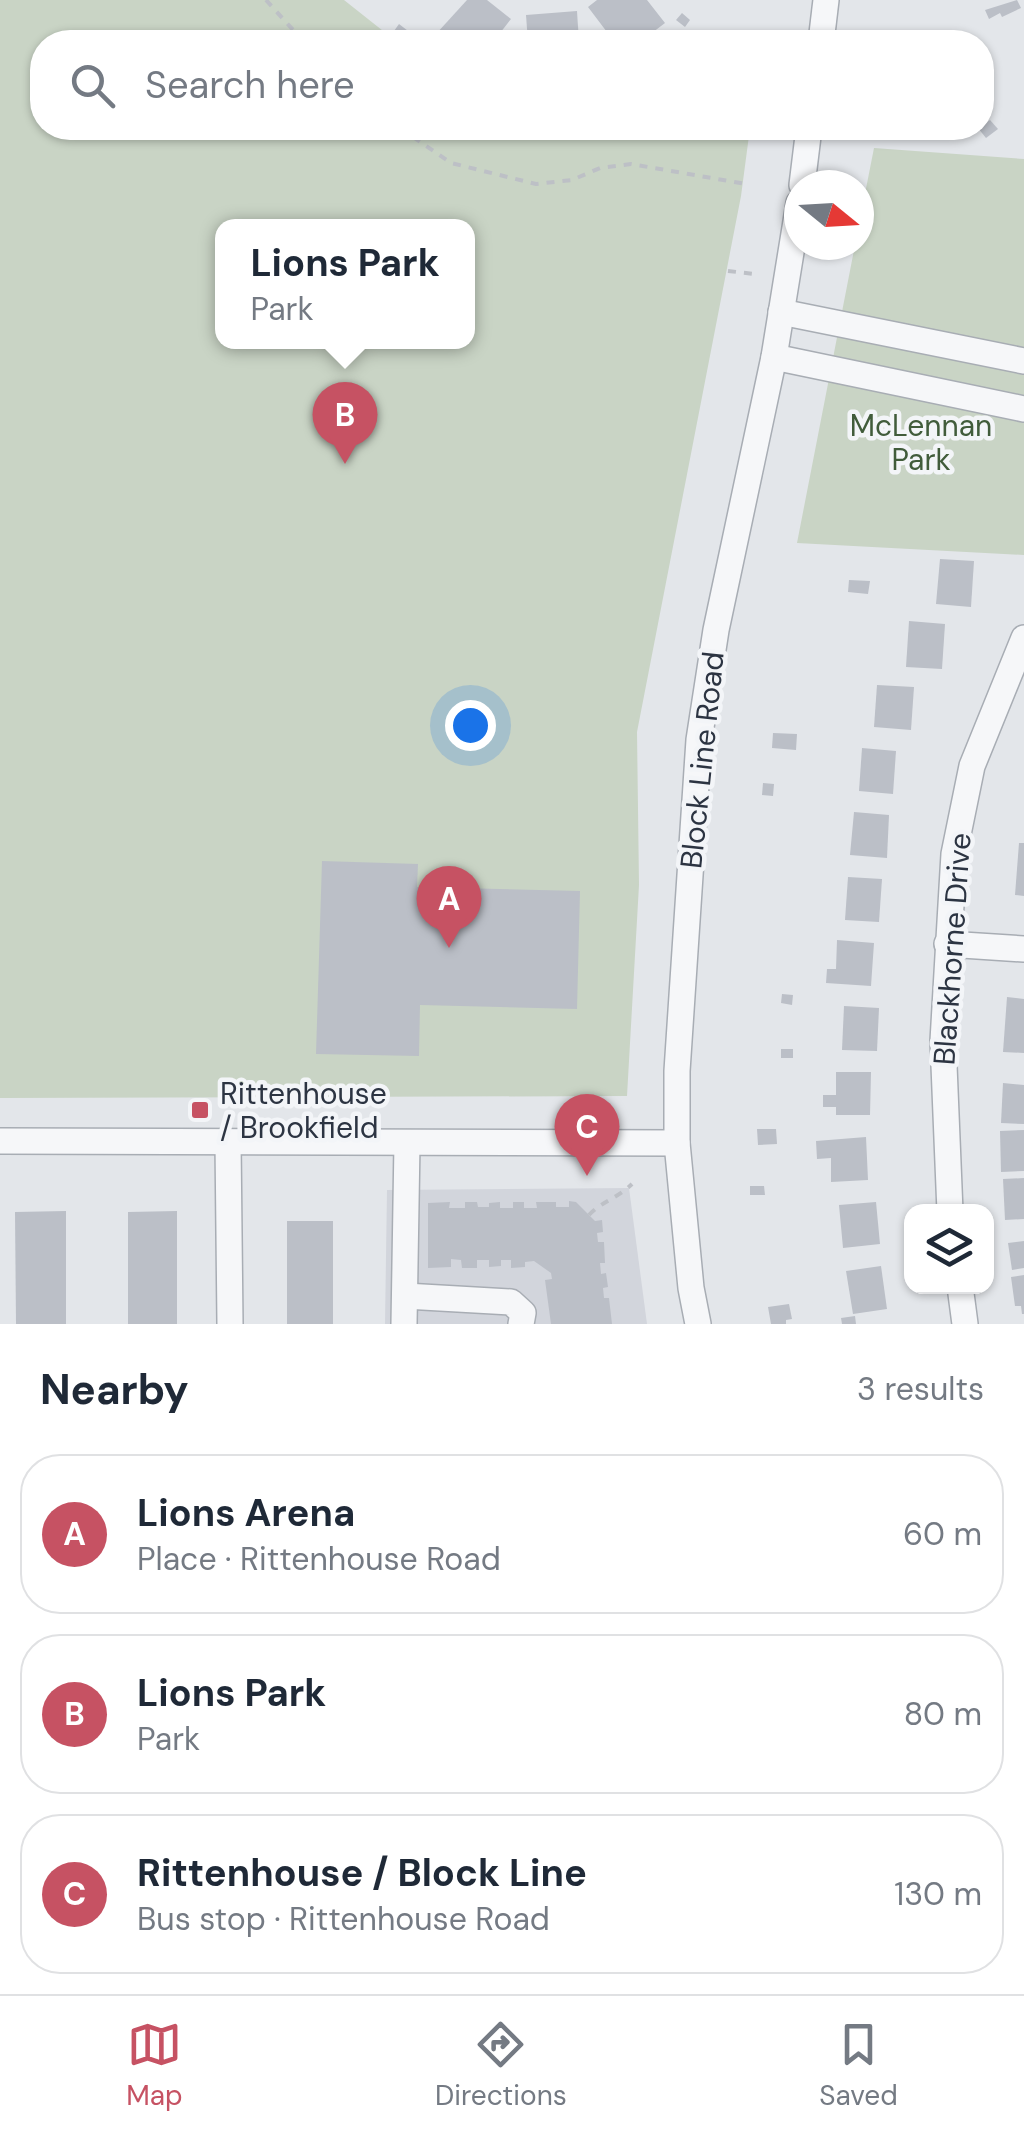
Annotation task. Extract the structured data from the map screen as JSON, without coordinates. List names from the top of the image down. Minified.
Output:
{"streets":{"street":["Block Line Road","Blackhorne Drive"]},"parks":["McLennan Park"],"places":{"transit":["Rittenhouse / Brookfield"]},"north":"right","page":{"search":"Search here","popup":["Lions Park","Park"],"pins":["B","A","C"],"heading":["Nearby","3 results"],"list":[{"mark":"A","name":"Lions Arena","note":"Place · Rittenhouse Road","value":"60 m"},{"mark":"B","name":"Lions Park","note":"Park","value":"80 m"},{"mark":"C","name":"Rittenhouse / Block Line","note":"Bus stop · Rittenhouse Road","value":"130 m"}],"nav":["Map","Directions","Saved"]}}
